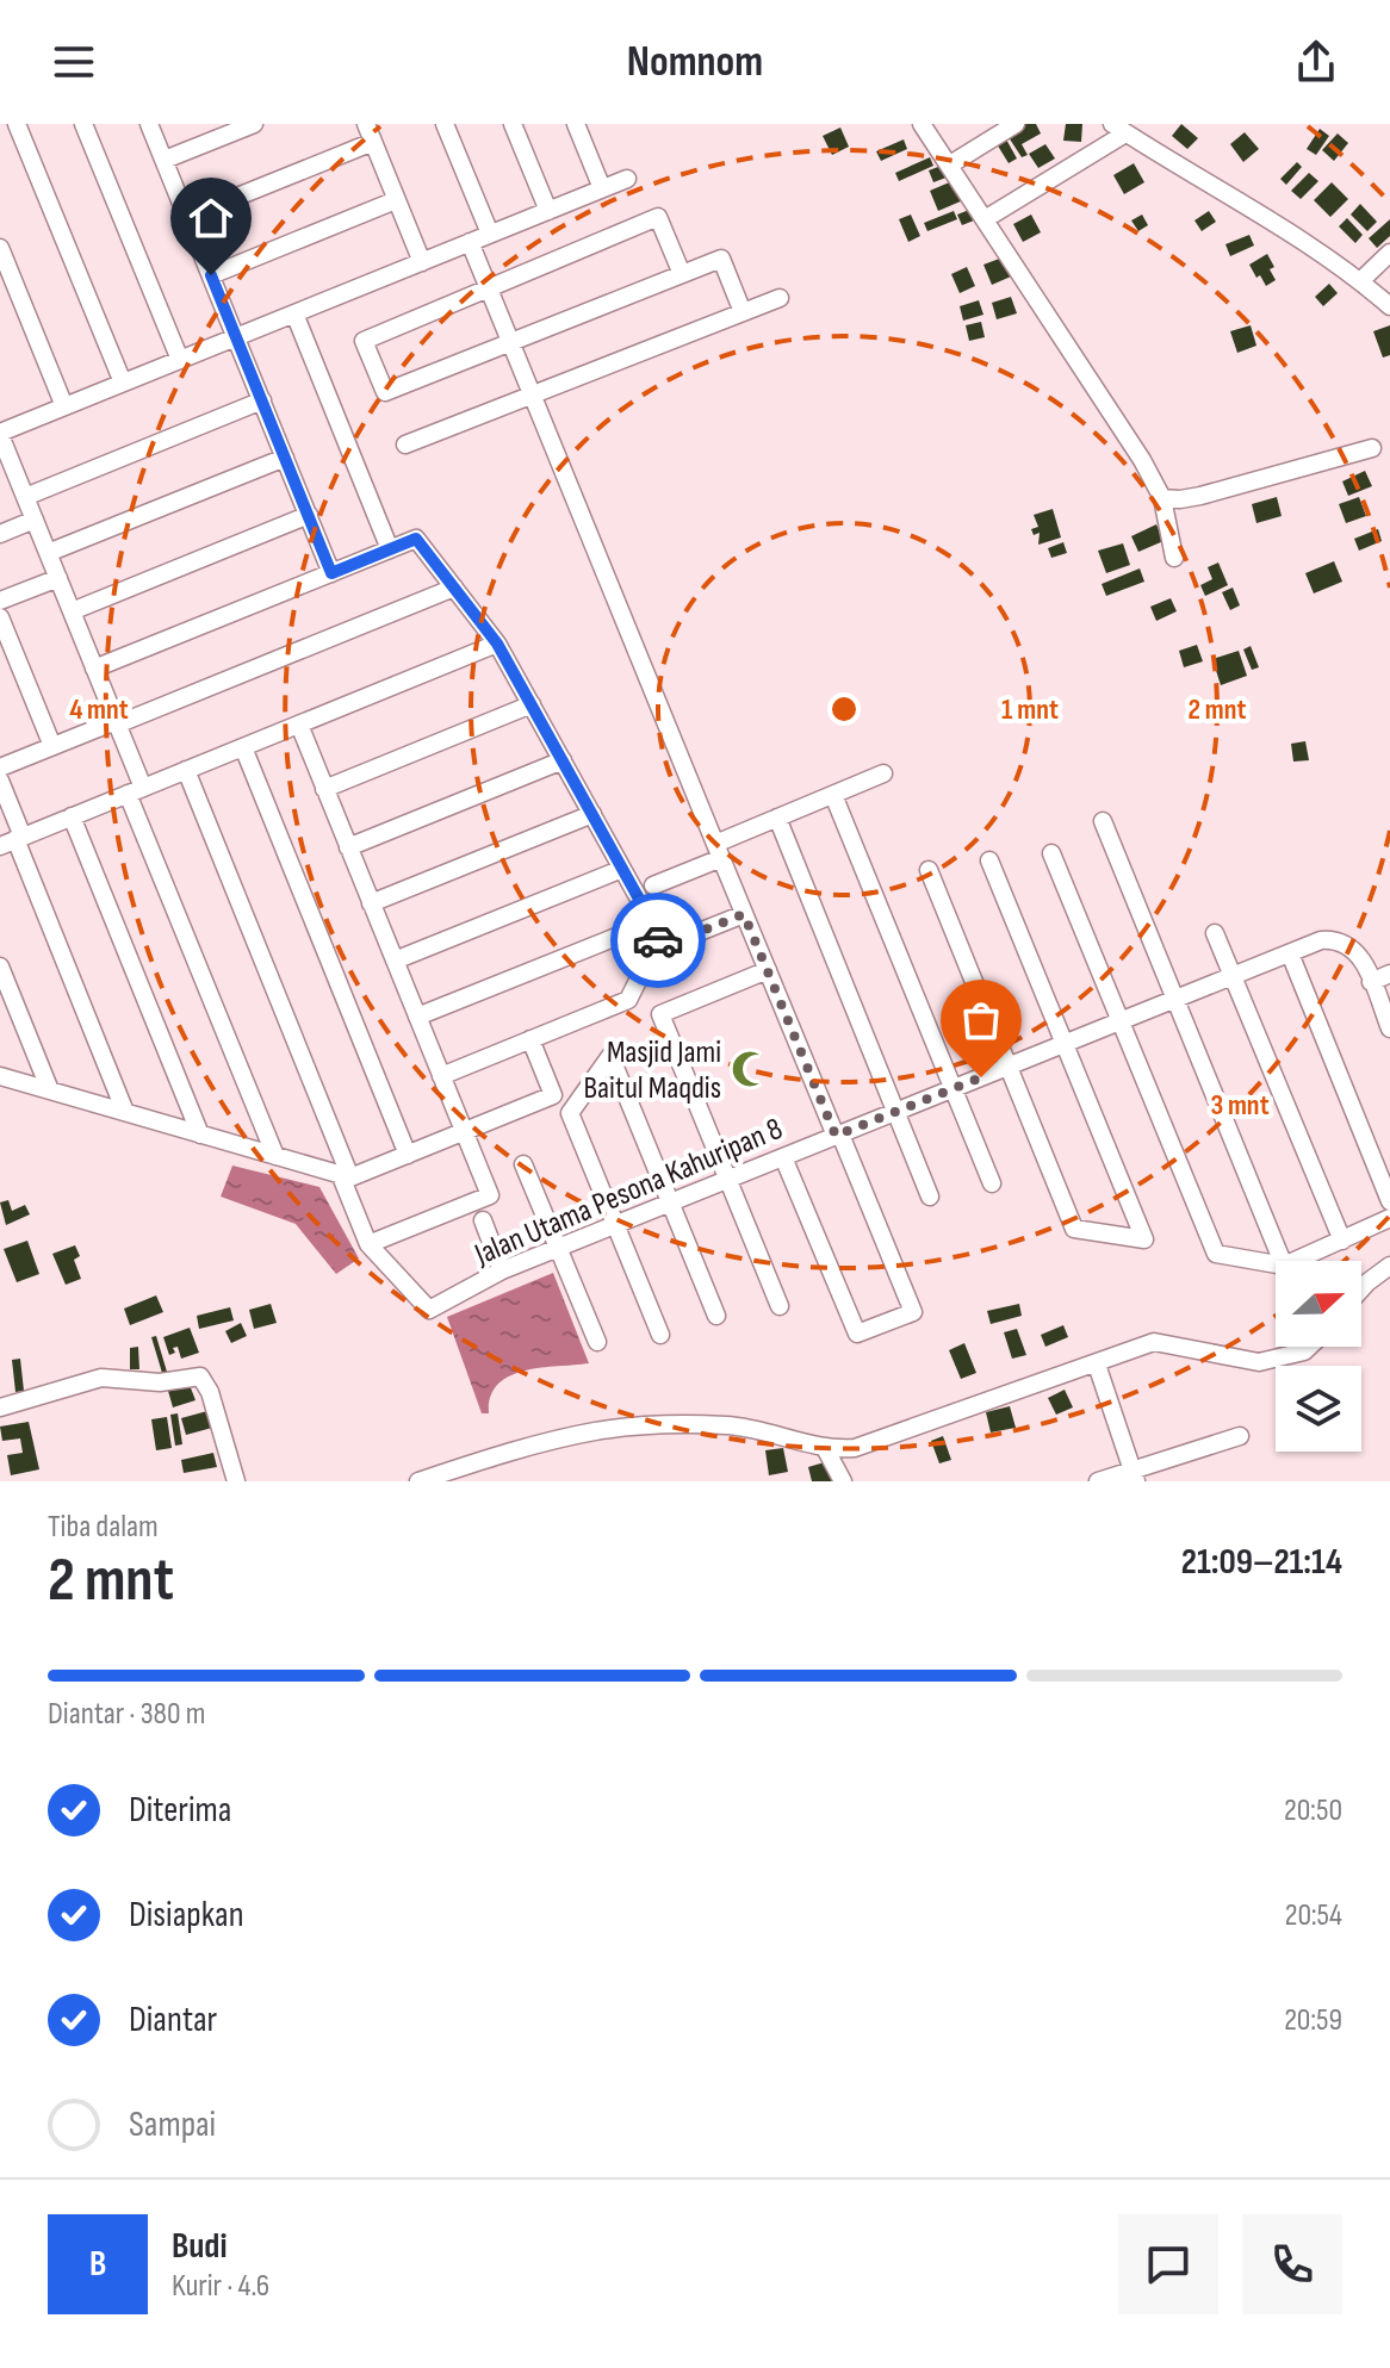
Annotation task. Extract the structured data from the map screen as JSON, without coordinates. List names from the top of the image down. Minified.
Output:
{"streets":{"street":["Jalan Utama Pesona Kahuripan 8"]},"places":{"mosque":["Masjid Jami Baitul Maqdis"]},"north":"right","page":{"header":"Nomnom","heading":["2 mnt","Tiba dalam","21:09–21:14"],"panel":["Budi","Kurir · 4.6"],"bar":"Diantar · 380 m","list":[["Diterima","20:50"],["Disiapkan","20:54"],["Diantar","20:59"],"Sampai"],"round":"B"},"rings":["1 mnt","2 mnt","4 mnt","3 mnt"]}
